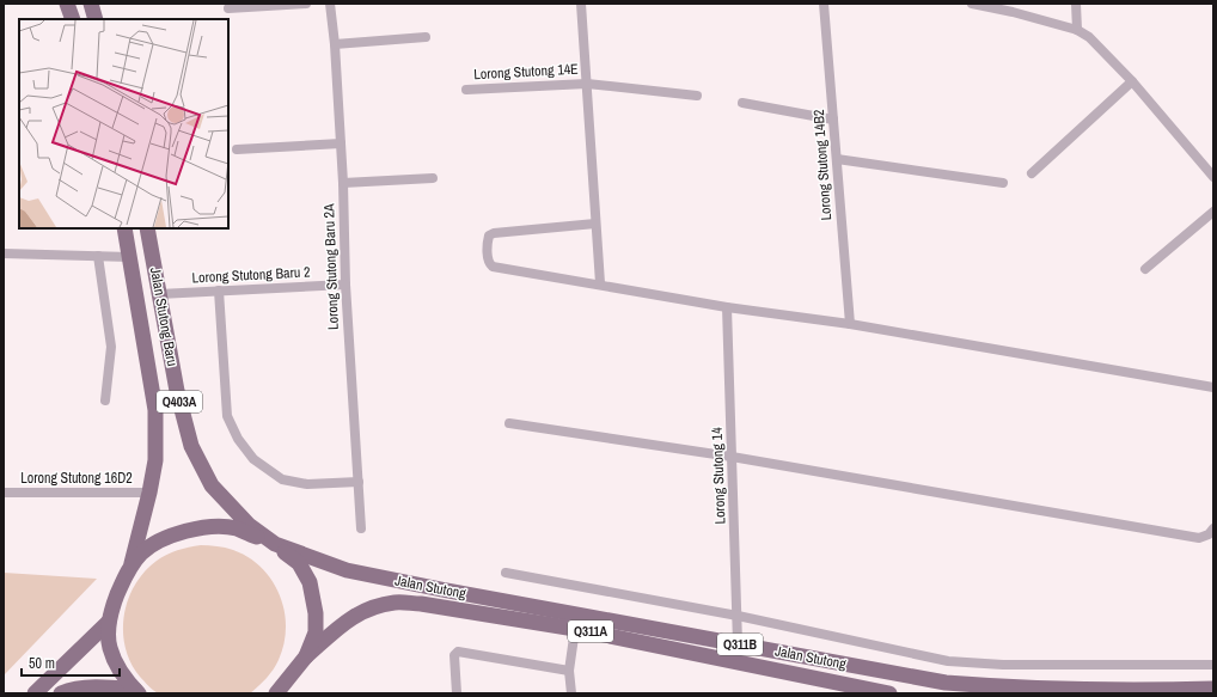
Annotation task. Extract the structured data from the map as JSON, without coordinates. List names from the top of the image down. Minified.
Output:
{"streets":{"main road":["Jalan Stutong Baru","Q403A","Jalan Stutong","Q311A","Q311B"],"street":["Lorong Stutong 14E","Lorong Stutong 14B2","Lorong Stutong Baru 2A","Lorong Stutong Baru 2","Lorong Stutong 14","Lorong Stutong 16D2"]},"crossings":[["Lorong Stutong Baru 2A","Lorong Stutong Baru 2"],["Lorong Stutong Baru 2","Jalan Stutong Baru"],["Jalan Stutong Baru","Lorong Stutong 16D2"],["Jalan Stutong Baru","Jalan Stutong"],["Lorong Stutong 14","Jalan Stutong"]],"scale_bar":"50 m"}
